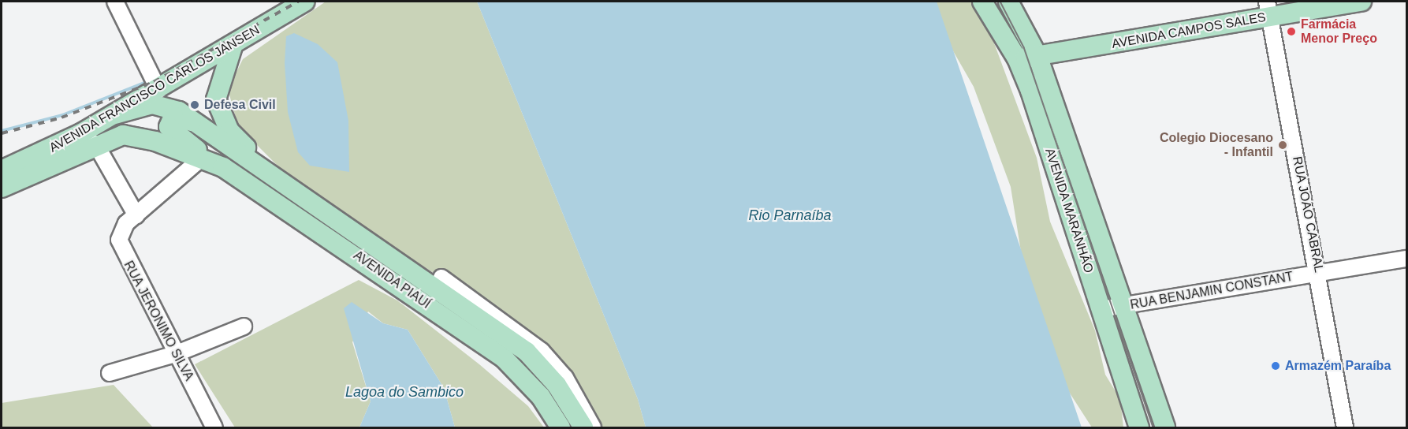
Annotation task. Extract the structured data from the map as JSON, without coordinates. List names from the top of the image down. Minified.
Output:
{"streets":{"main road":["AVENIDA CAMPOS SALES","AVENIDA FRANCISCO CARLOS JANSEN","AVENIDA MARANHÃO","AVENIDA PIAUÍ"],"street":["RUA JOÃO CABRAL","RUA BENJAMIN CONSTANT","RUA JERONIMO SILVA"]},"crossings":[["AVENIDA CAMPOS SALES","AVENIDA MARANHÃO"],["AVENIDA CAMPOS SALES","RUA JOÃO CABRAL"],["AVENIDA FRANCISCO CARLOS JANSEN","AVENIDA PIAUÍ"],["AVENIDA FRANCISCO CARLOS JANSEN","RUA JERONIMO SILVA"],["AVENIDA MARANHÃO","RUA BENJAMIN CONSTANT"],["RUA JOÃO CABRAL","RUA BENJAMIN CONSTANT"],["AVENIDA PIAUÍ","RUA JERONIMO SILVA"]],"water":["Rio Parnaíba","Lagoa do Sambico"],"places":["Farmácia Menor Preço","Defesa Civil","Colegio Diocesano - Infantil","Armazém Paraíba"]}
